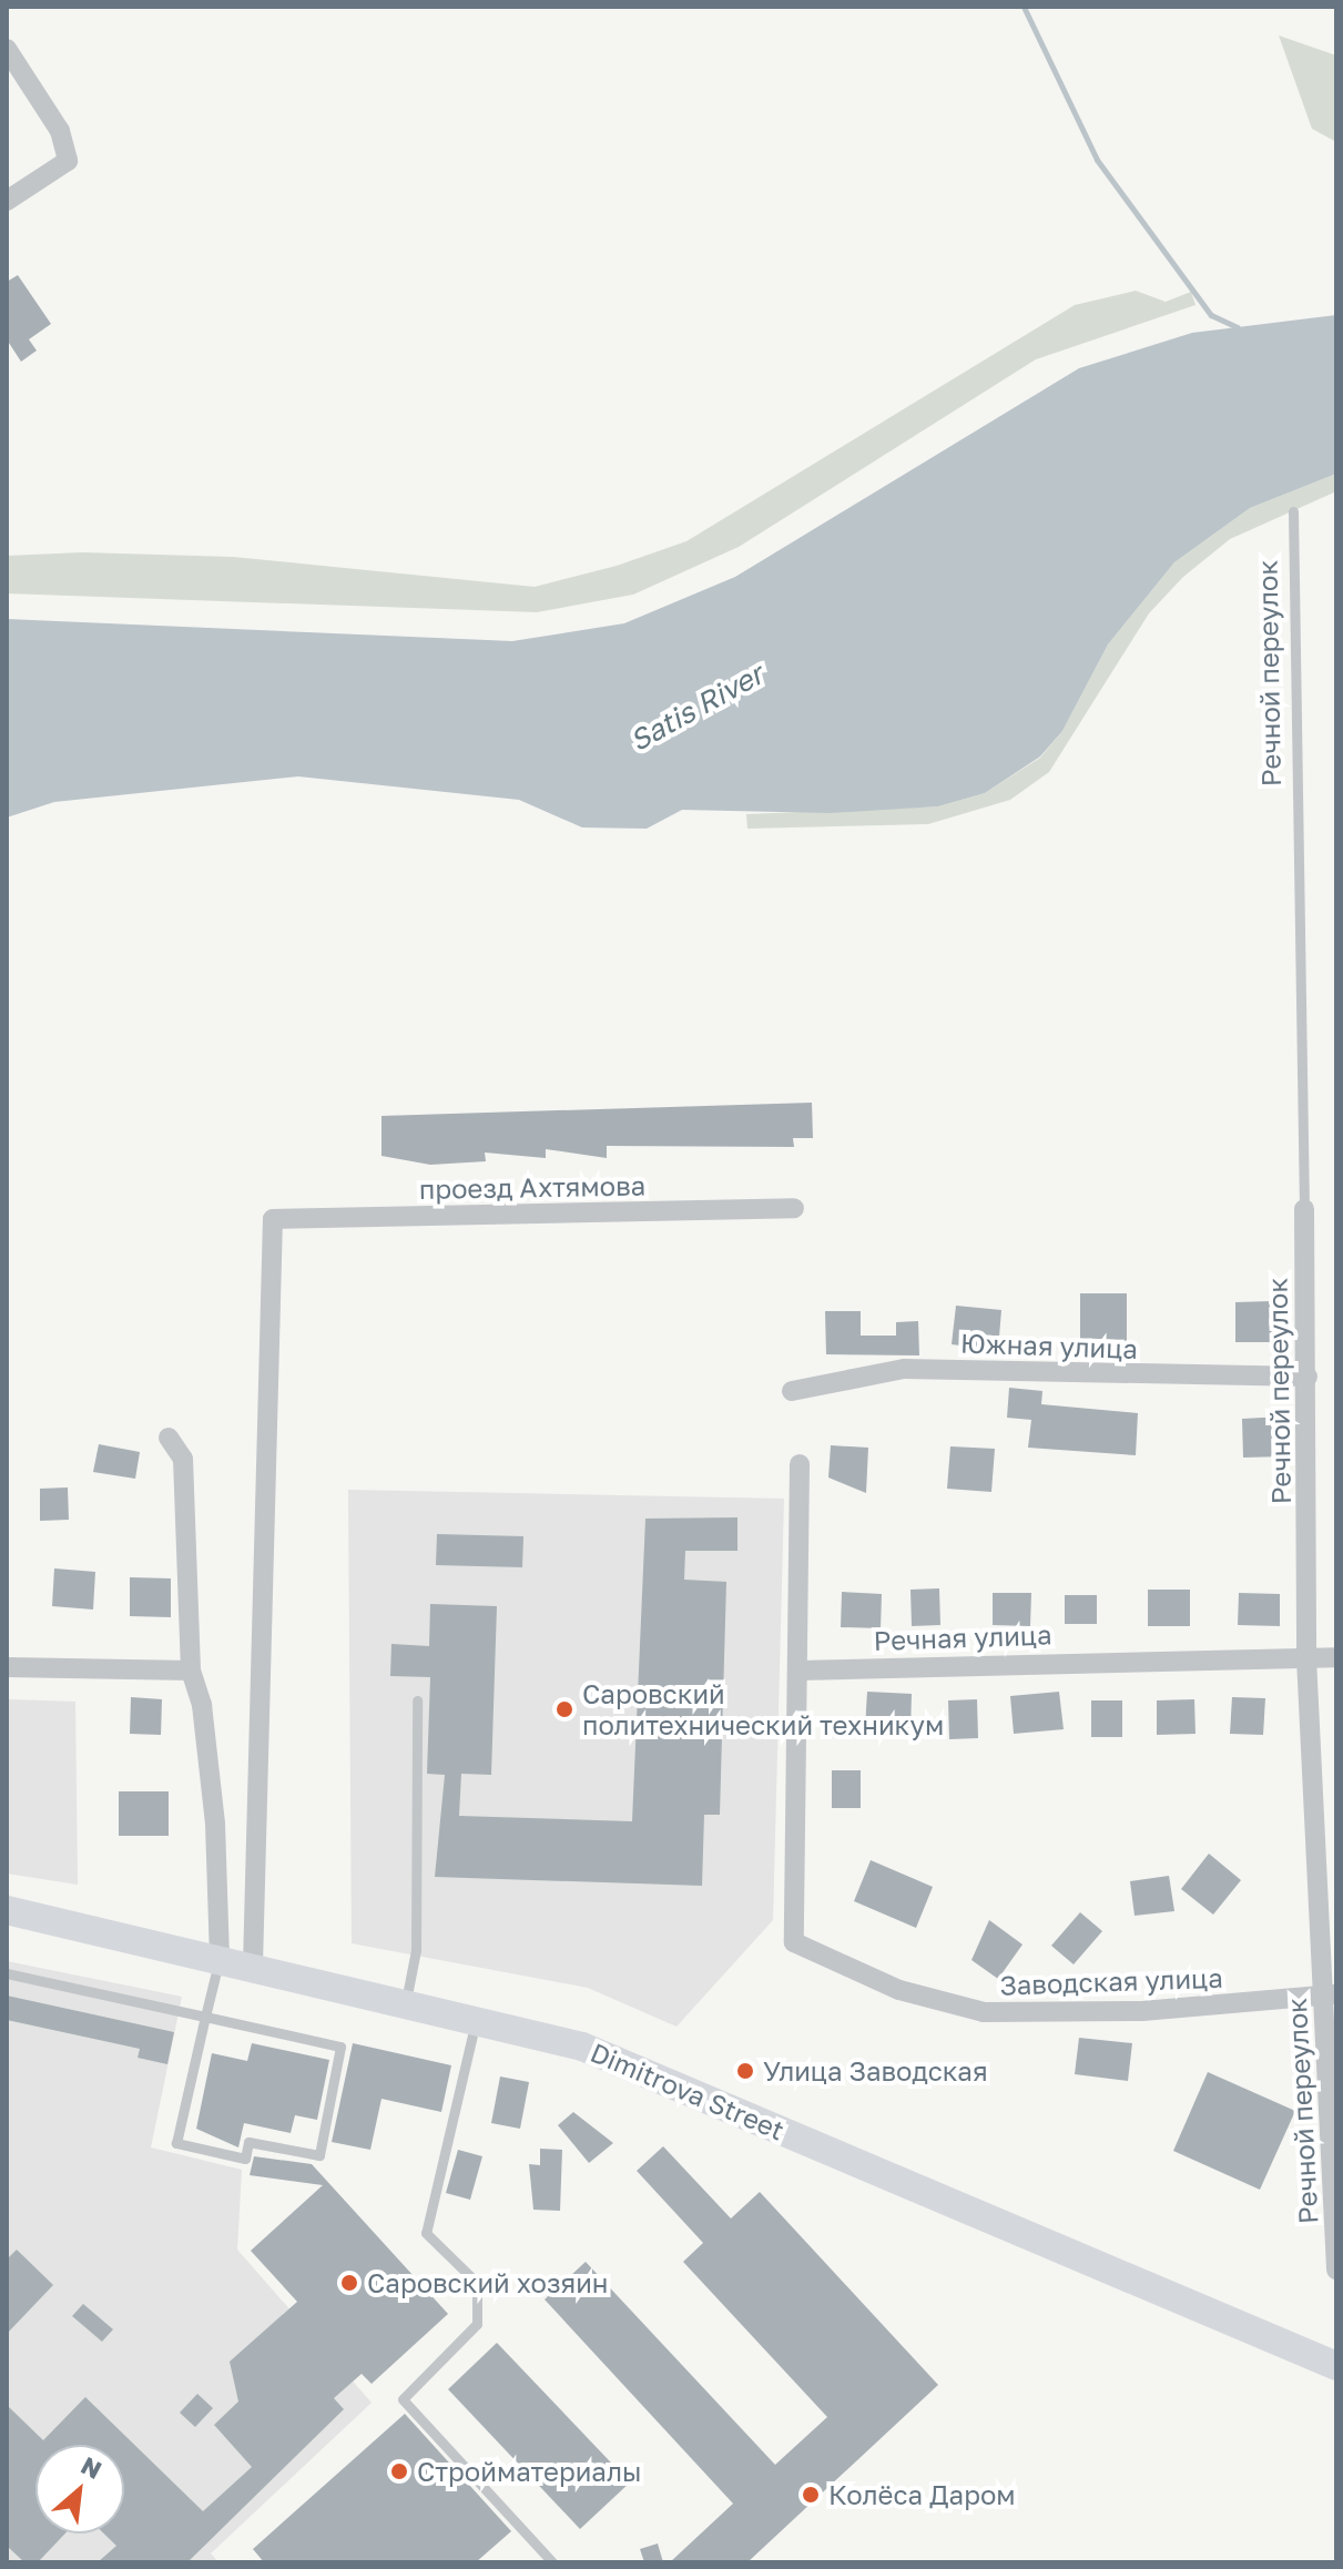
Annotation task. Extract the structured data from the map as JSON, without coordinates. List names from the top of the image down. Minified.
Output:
{"streets":{"street":["Речной переулок","проезд Ахтямова","Южная улица","Речная улица","Заводская улица","Dimitrova Street"]},"crossings":[["Речной переулок","Южная улица"],["Речной переулок","Речная улица"],["Речной переулок","Заводская улица"],["проезд Ахтямова","Dimitrova Street"],["Речная улица","Заводская улица"]],"water":["Satis River"],"places":["Саровский политехнический техникум","Улица Заводская","Саровский хозяин","Стройматериалы","Колёса Даром"],"north":"top right"}
